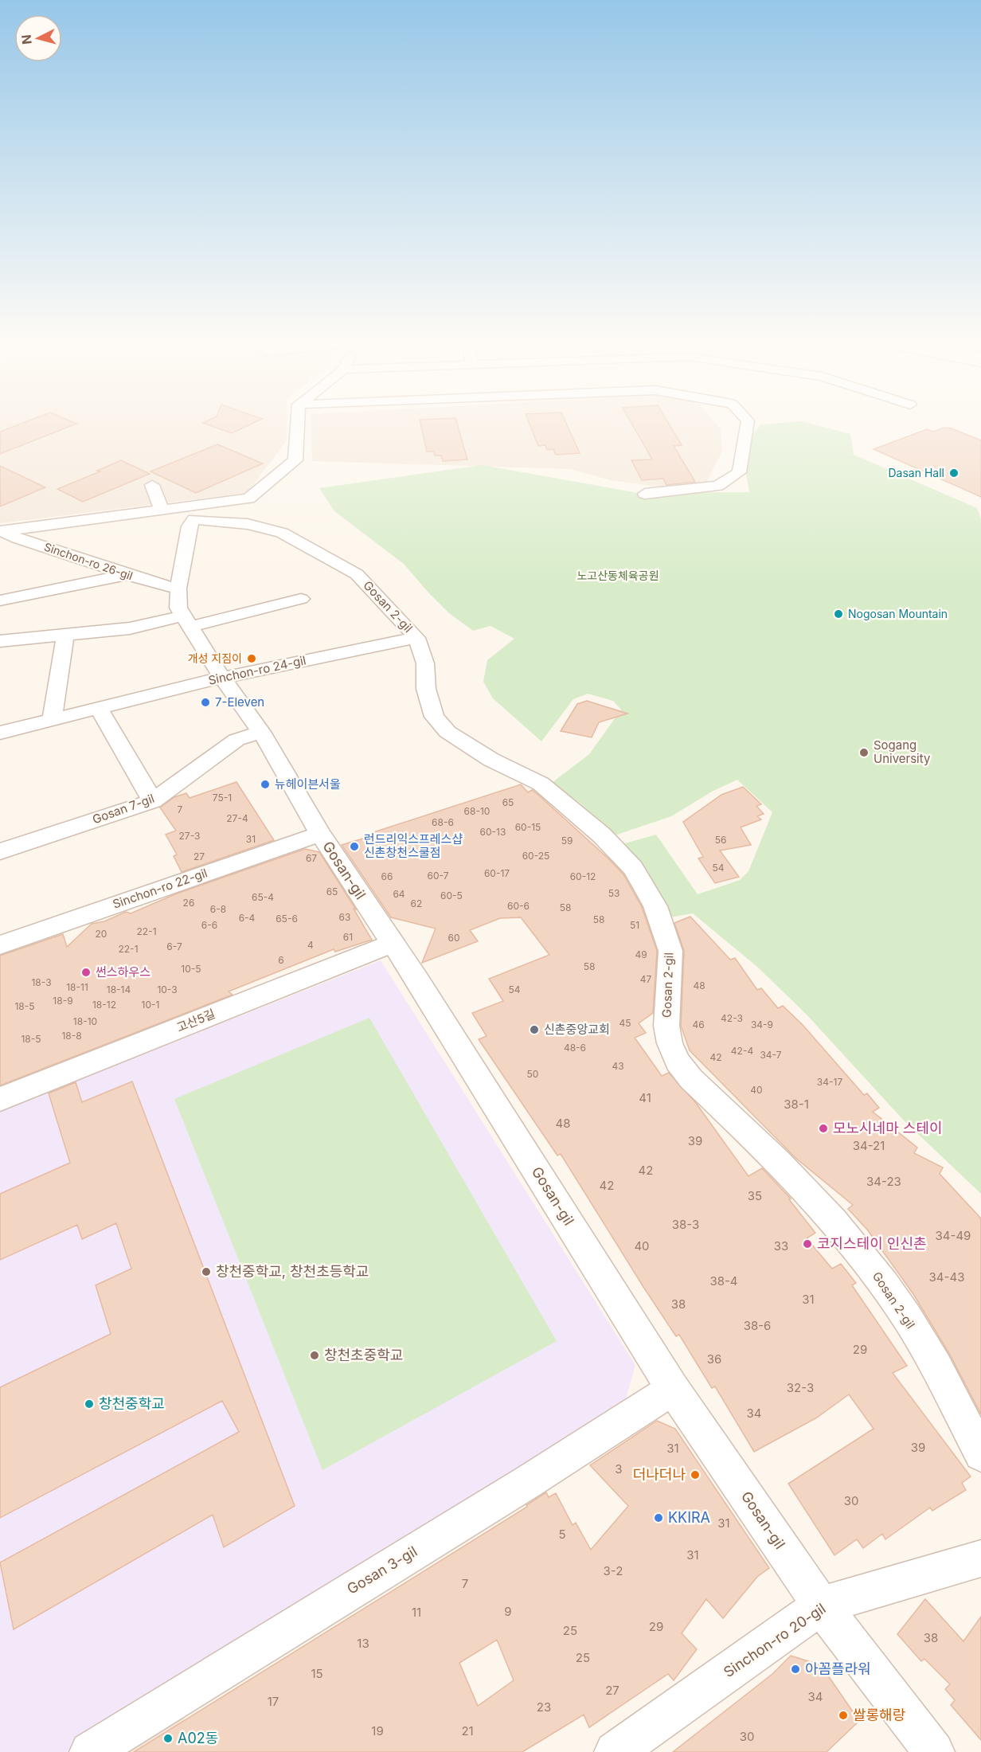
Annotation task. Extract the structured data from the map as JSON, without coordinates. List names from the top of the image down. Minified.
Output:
{"streets":{"street":["Sinchon-ro 26-gil","Gosan 2-gil","Sinchon-ro 24-gil","Gosan 7-gil","Gosan-gil","Sinchon-ro 22-gil","고산5길","Gosan 3-gil","Sinchon-ro 20-gil"]},"crossings":[["Sinchon-ro 26-gil","Gosan-gil"],["Gosan 2-gil","Sinchon-ro 24-gil"],["Gosan 2-gil","Gosan-gil"],["Sinchon-ro 24-gil","Gosan-gil"],["Gosan 7-gil","Gosan-gil"],["Gosan-gil","Sinchon-ro 22-gil"],["Gosan-gil","고산5길"],["Gosan-gil","Gosan 3-gil"],["Gosan-gil","Sinchon-ro 20-gil"]],"parks":["노고산동체육공원"],"places":["Dasan Hall","Nogosan Mountain","개성 지짐이","7-Eleven","Sogang University","뉴헤이븐서울","런드리익스프레스샵 신촌창천스쿨점","썬스하우스","신촌중앙교회","모노시네마 스테이","코지스테이 인신촌","창천중학교, 창천초등학교","창천초중학교","창천중학교","더나더나","KKIRA","아꼼플라워","쌀롱해랑","A02동"],"house_numbers":["75-1","65","7","68-10","27-4","68-6","60-15","60-13","27-3","31","56","59","60-25","27","67","54","60-17","60-7","66","60-12","65","53","64","60-5","65-4","26","62","60-6","58","6-8","63","6-4","65-6","58","6-6","51","22-1","20","61","60","4","6-7","22-1","49","6","58","10-5","47","18-3","48","18-11","18-14","10-3","54","18-9","18-12","10-1","18-5","42-3","18-10","45","46","34-9","18-8","18-5","48-6","42-4","34-7","42","43","50","34-17","40","41","38-1","48","39","34-21","42","34-23","42","35","38-3","34-49","40","33","34-43","38-4","31","38","38-6","29","36","32-3","34","39","31","3","30","31","5","31","3-2","7","9","11","29","25","38","13","25","15","27","34","17","23","19","21","30"],"north":"left"}
